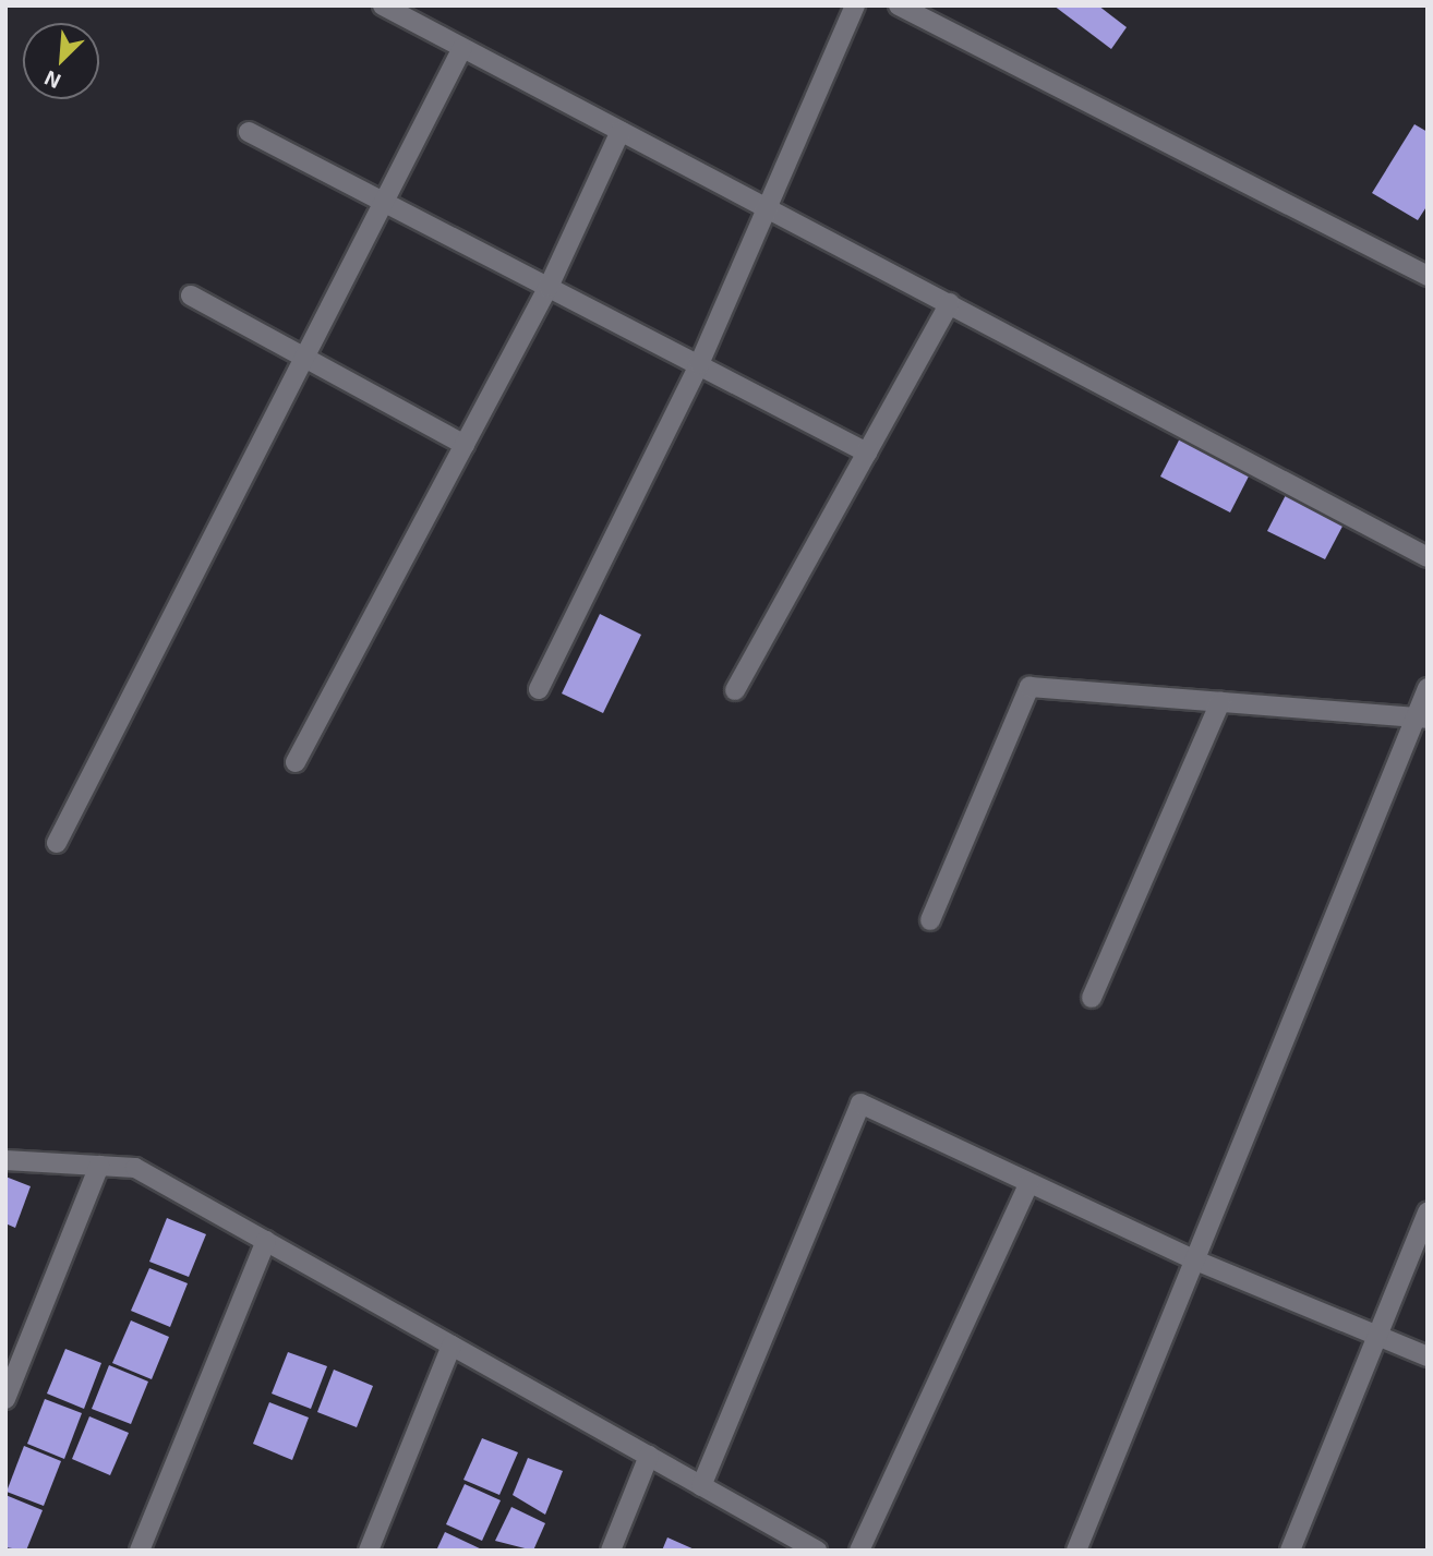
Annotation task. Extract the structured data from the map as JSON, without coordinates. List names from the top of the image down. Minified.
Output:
{"north":"bottom left"}
